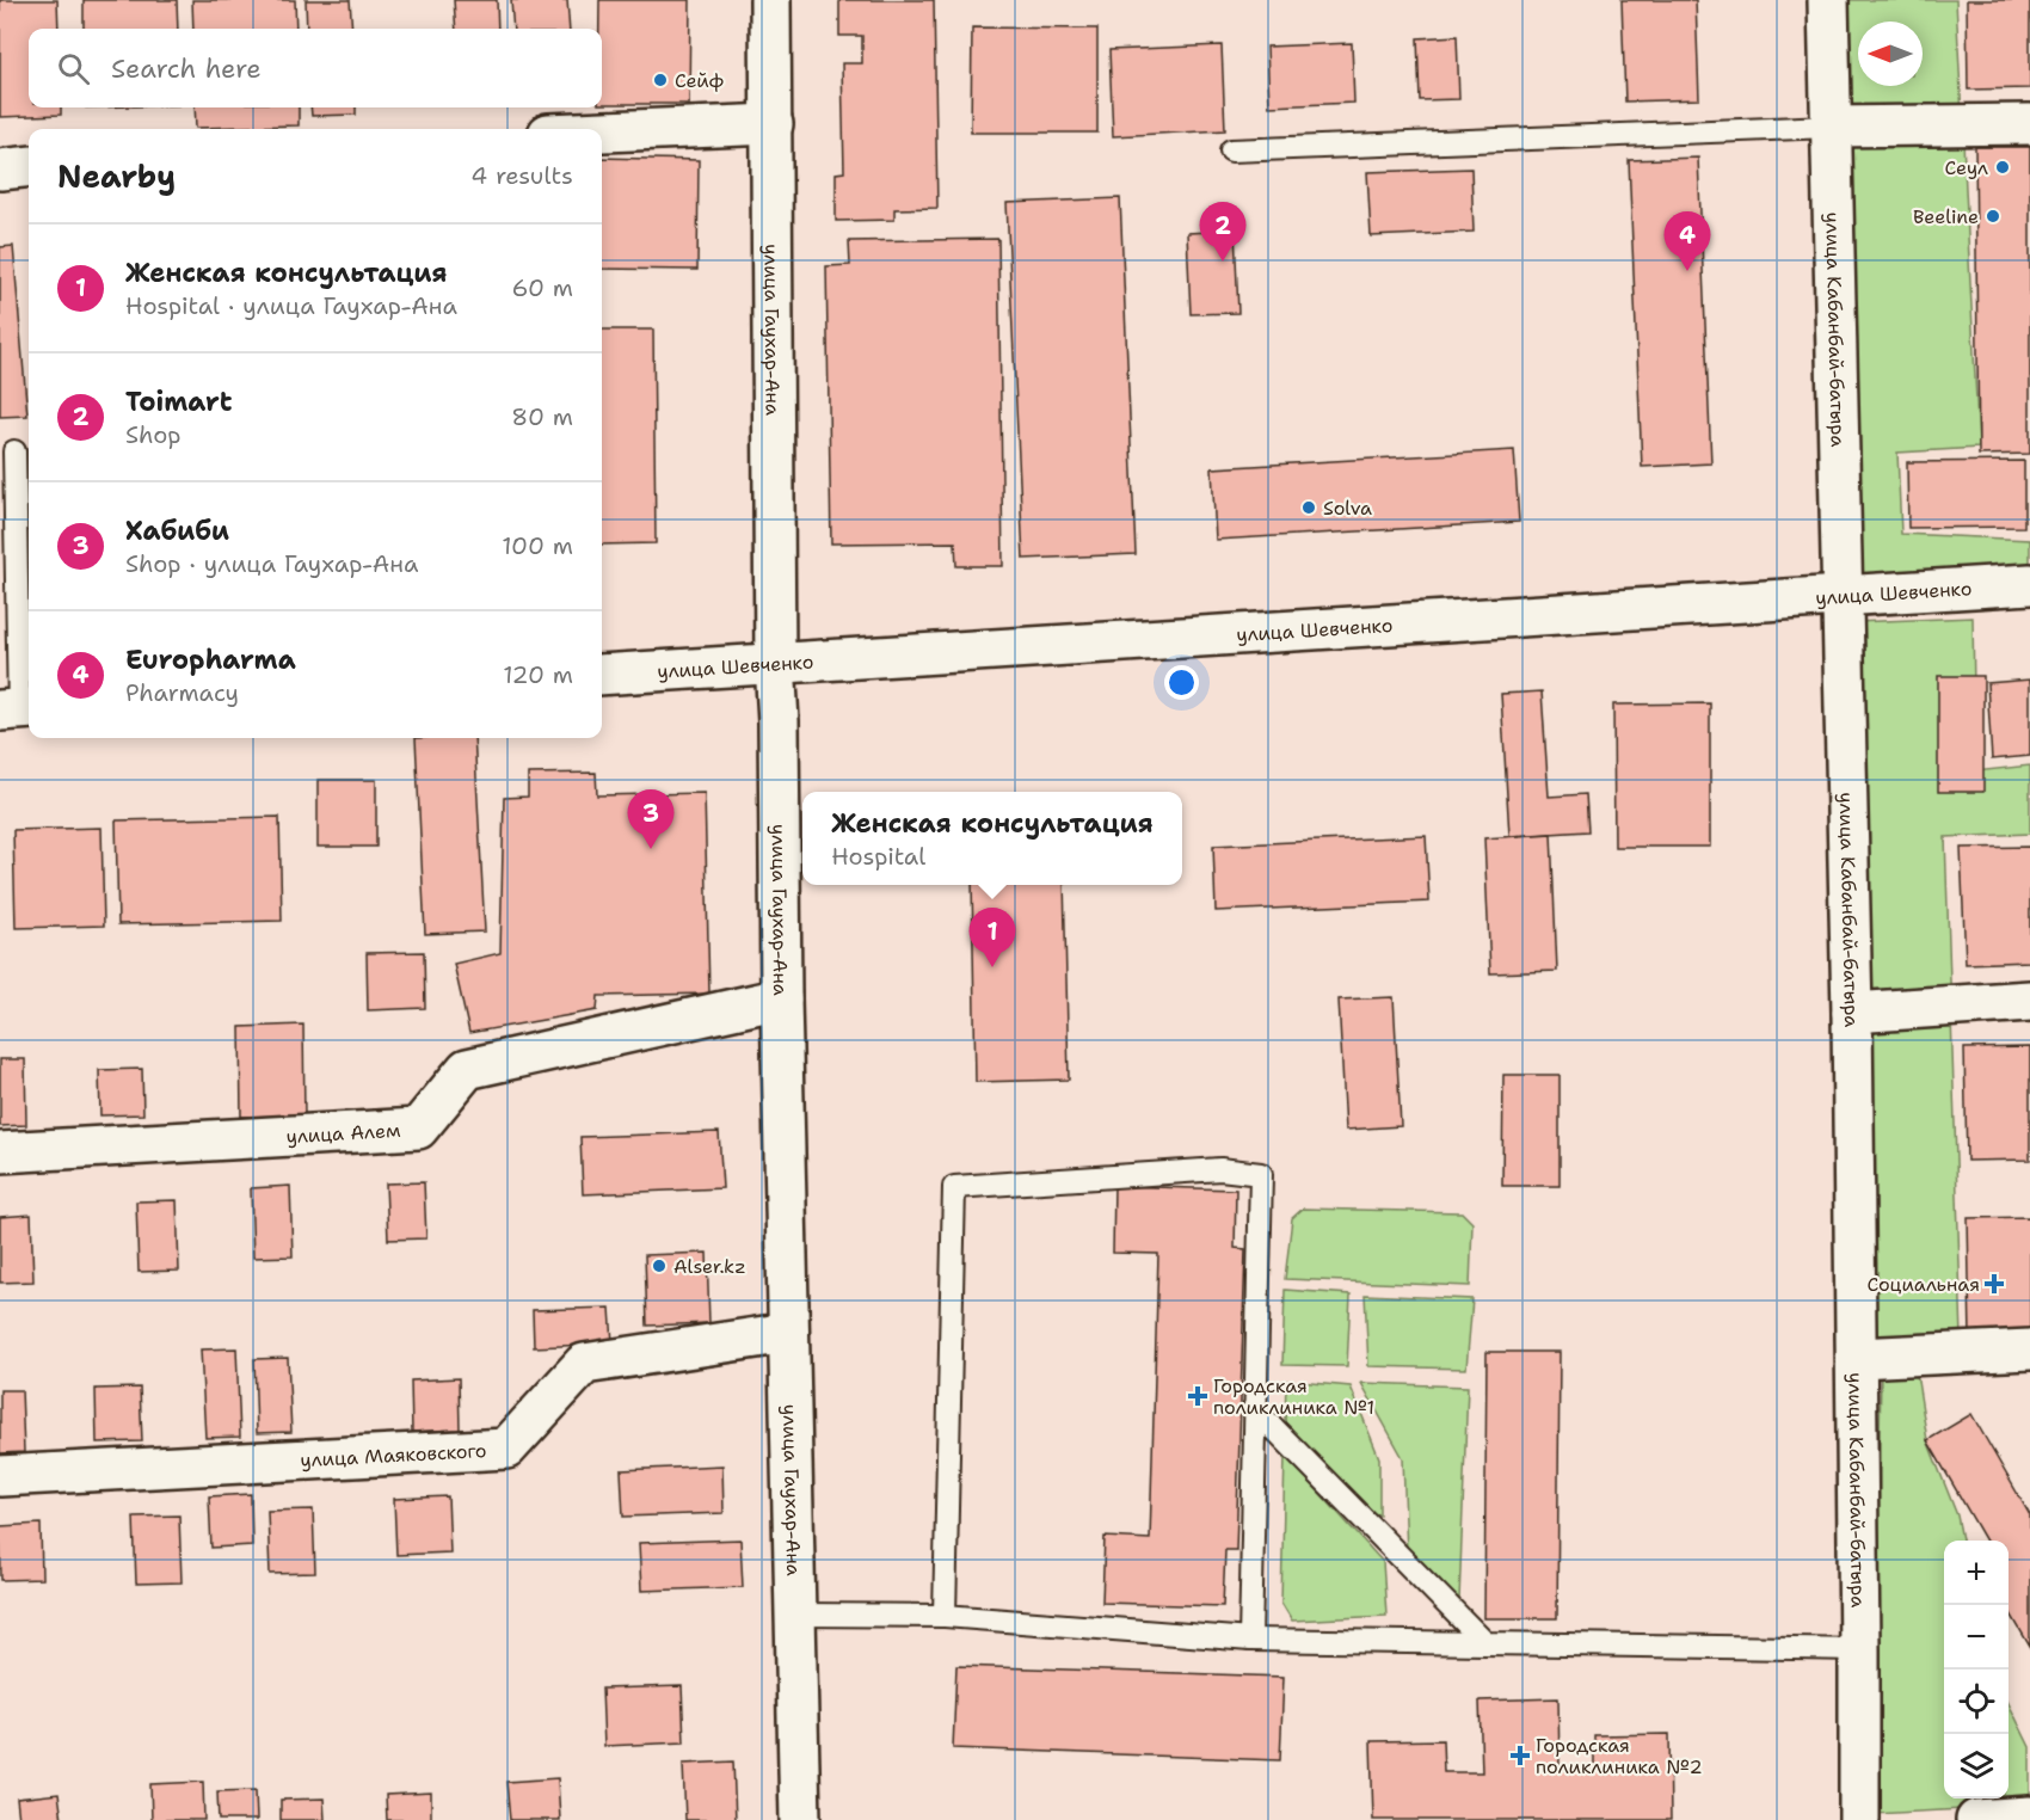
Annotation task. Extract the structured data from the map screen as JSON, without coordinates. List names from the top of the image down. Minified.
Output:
{"streets":{"street":["улица Гаухар-Ана","улица Кабанбай-батыра","улица Шевченко","улица Алем","улица Маяковского"]},"crossings":[["улица Гаухар-Ана","улица Шевченко"],["улица Гаухар-Ана","улица Алем"],["улица Гаухар-Ана","улица Маяковского"],["улица Кабанбай-батыра","улица Шевченко"]],"places":{"other":["Сейф","Сеул","Beeline","Solva","Alser.kz"],"health":["Социальная","Городская поликлиника №1","Городская поликлиника №2"]},"north":"left","page":{"search":"Search here","heading":["Nearby","4 results"],"pins":["2","4","3","1"],"list":[{"mark":"1","name":"Женская консультация","note":"Hospital · улица Гаухар-Ана","value":"60 m"},{"mark":"2","name":"Toimart","note":"Shop","value":"80 m"},{"mark":"3","name":"Хабиби","note":"Shop · улица Гаухар-Ана","value":"100 m"},{"mark":"4","name":"Europharma","note":"Pharmacy","value":"120 m"}],"popup":["Женская консультация","Hospital"],"map_buttons":["+","−"]}}
